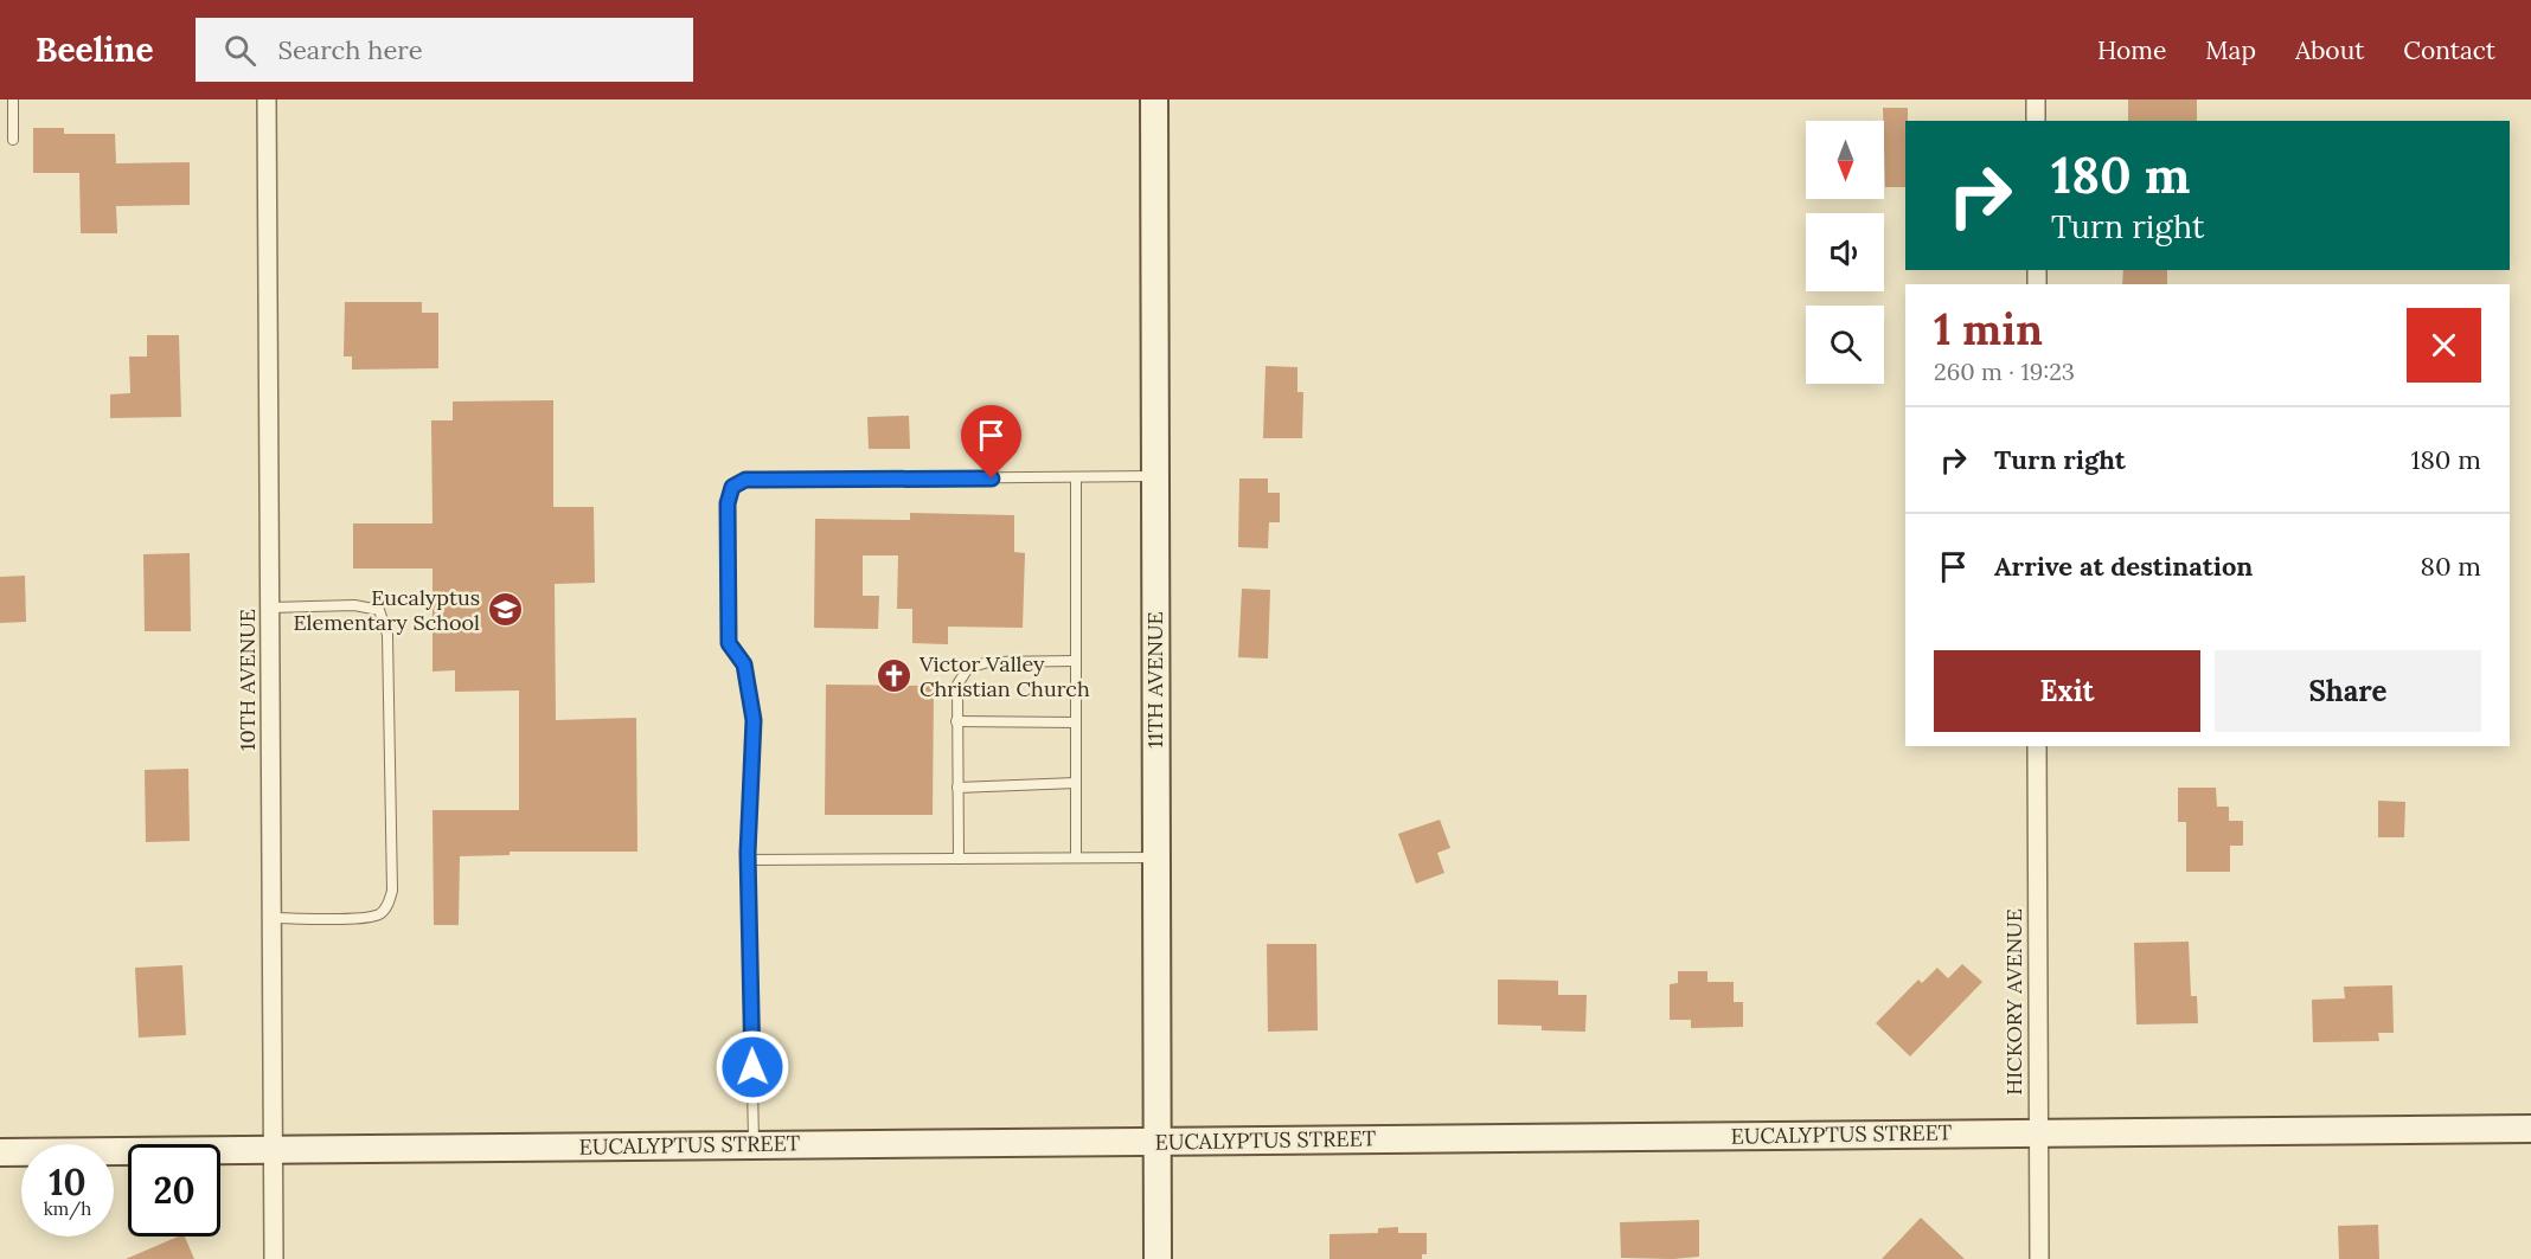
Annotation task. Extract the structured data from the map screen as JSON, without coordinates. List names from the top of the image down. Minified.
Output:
{"streets":{"main road":["11TH AVENUE","EUCALYPTUS STREET"],"street":["10TH AVENUE","HICKORY AVENUE"]},"crossings":[["10TH AVENUE","EUCALYPTUS STREET"],["11TH AVENUE","EUCALYPTUS STREET"],["HICKORY AVENUE","EUCALYPTUS STREET"]],"places":{"school or university":["Eucalyptus Elementary School"],"church":["Victor Valley Christian Church"]},"north":"bottom","page":{"header":"Beeline","search":"Search here","nav":["Home","Map","About","Contact"],"turn":["180 m","Turn right"],"heading":["1 min","260 m · 19:23"],"list":[{"name":"Turn right","value":"180 m"},{"name":"Arrive at destination","value":"80 m"}],"buttons":["Exit","Share"],"speed":"10 km/h","limit":"20"}}
